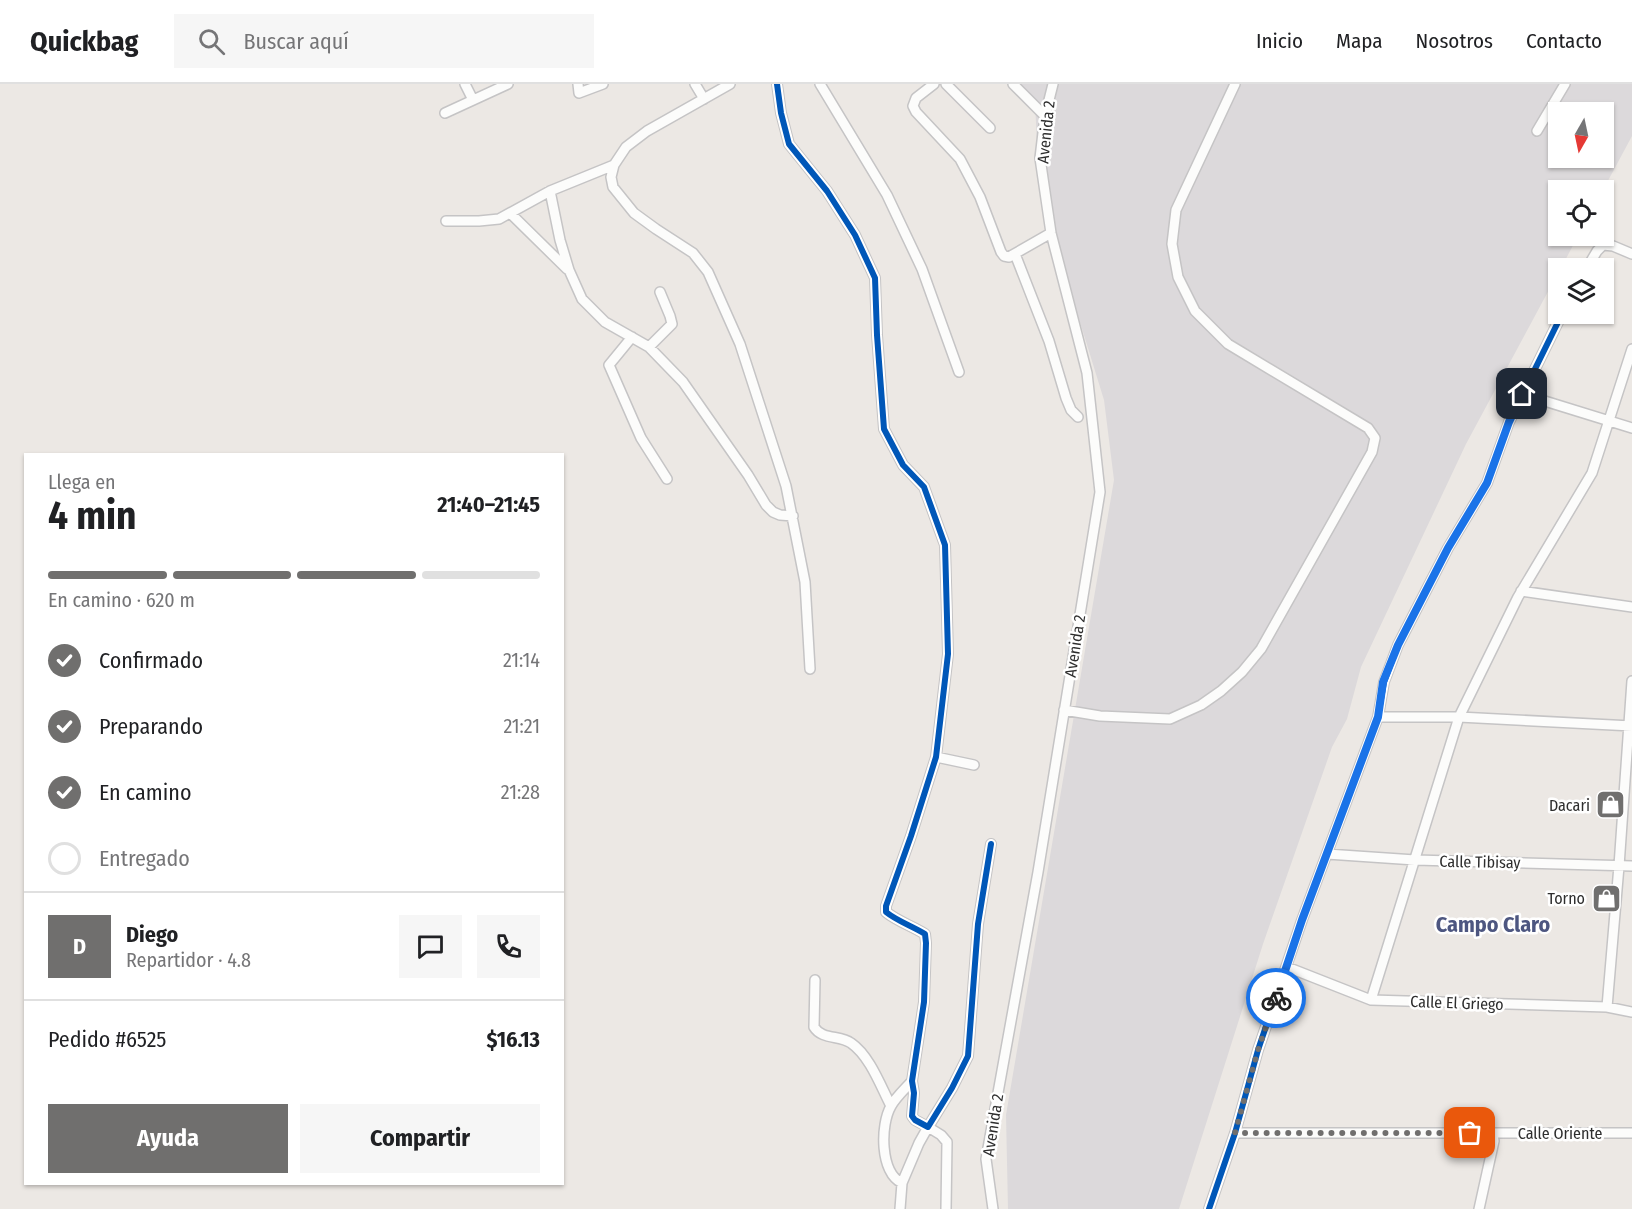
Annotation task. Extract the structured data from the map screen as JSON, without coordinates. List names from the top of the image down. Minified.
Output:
{"streets":{"street":["Avenida 2","Calle Tibisay","Calle El Griego","Calle Oriente"]},"districts":["Campo Claro"],"places":{"shop":["Dacari","Torno"]},"north":"bottom","page":{"header":"Quickbag","search":"Buscar aquí","nav":["Inicio","Mapa","Nosotros","Contacto"],"heading":["4 min","Llega en","21:40–21:45"],"panel":["Diego","Repartidor · 4.8","Pedido #6525","$16.13"],"bar":"En camino · 620 m","list":[["Confirmado","21:14"],["Preparando","21:21"],["En camino","21:28"],"Entregado"],"round":"D","buttons":["Ayuda","Compartir"]}}
